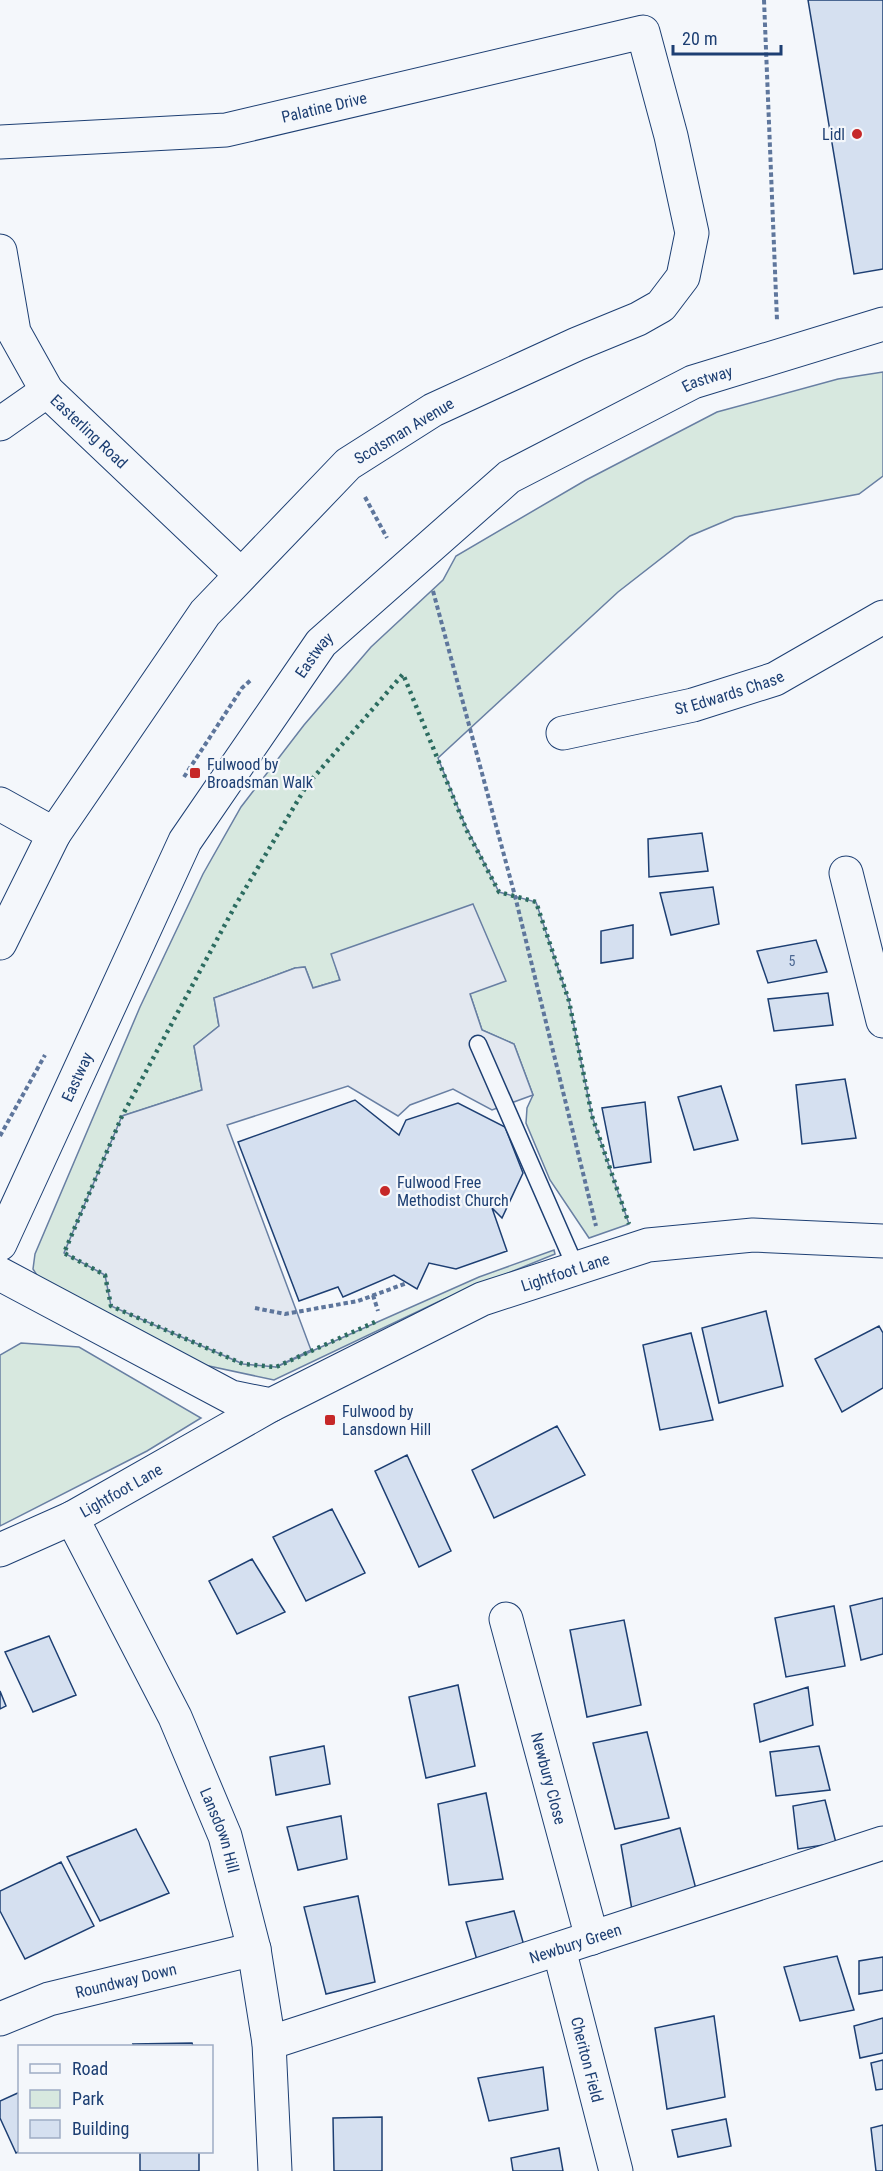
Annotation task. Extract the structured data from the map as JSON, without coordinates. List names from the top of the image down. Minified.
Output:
{"streets":{"street":["Palatine Drive","Eastway","Easterling Road","Scotsman Avenue","St Edwards Chase","Lightfoot Lane","Newbury Close","Lansdown Hill","Newbury Green","Roundway Down","Cheriton Field"]},"crossings":[["Palatine Drive","Scotsman Avenue"],["Easterling Road","Scotsman Avenue"],["Lightfoot Lane","Lansdown Hill"],["Newbury Close","Newbury Green"],["Lansdown Hill","Newbury Green"],["Lansdown Hill","Roundway Down"],["Newbury Green","Cheriton Field"]],"places":{"other":["Lidl","Fulwood Free Methodist Church"],"transit":["Fulwood by Broadsman Walk","Fulwood by Lansdown Hill"]},"house_numbers":["5"],"legend":["Road","Park","Building"],"scale_bar":"20 m"}
